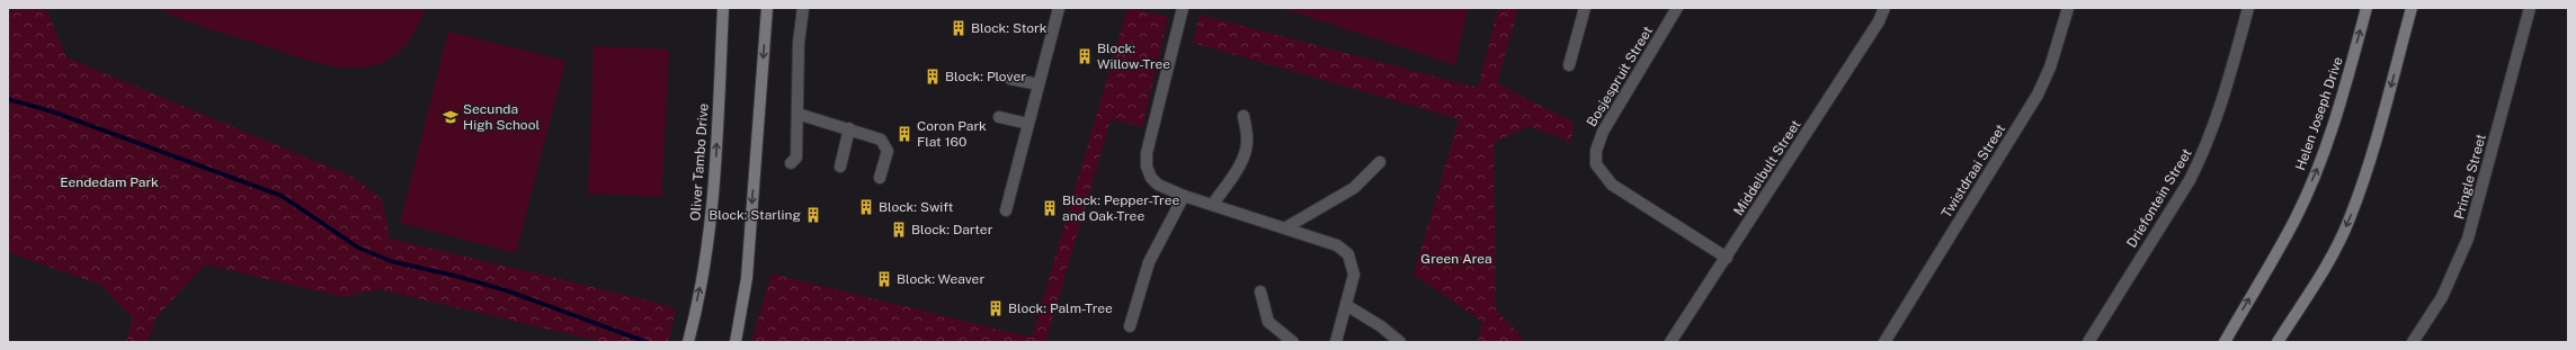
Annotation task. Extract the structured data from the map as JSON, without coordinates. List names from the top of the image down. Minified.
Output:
{"streets":{"street":["Bosjespruit Street","Helen Joseph Drive","Oliver Tambo Drive","Middelbult Street","Twistdraai Street","Pringle Street","Driefontein Street"]},"crossings":[["Bosjespruit Street","Middelbult Street"]],"parks":["Eendedam Park","Green Area"],"places":{"building":["Block: Stork","Block: Willow-Tree","Block: Plover","Coron Park Flat 160","Block: Swift","Block: Pepper-Tree and Oak-Tree","Block: Starling","Block: Darter","Block: Weaver","Block: Palm-Tree"],"school or university":["Secunda High School"]}}
